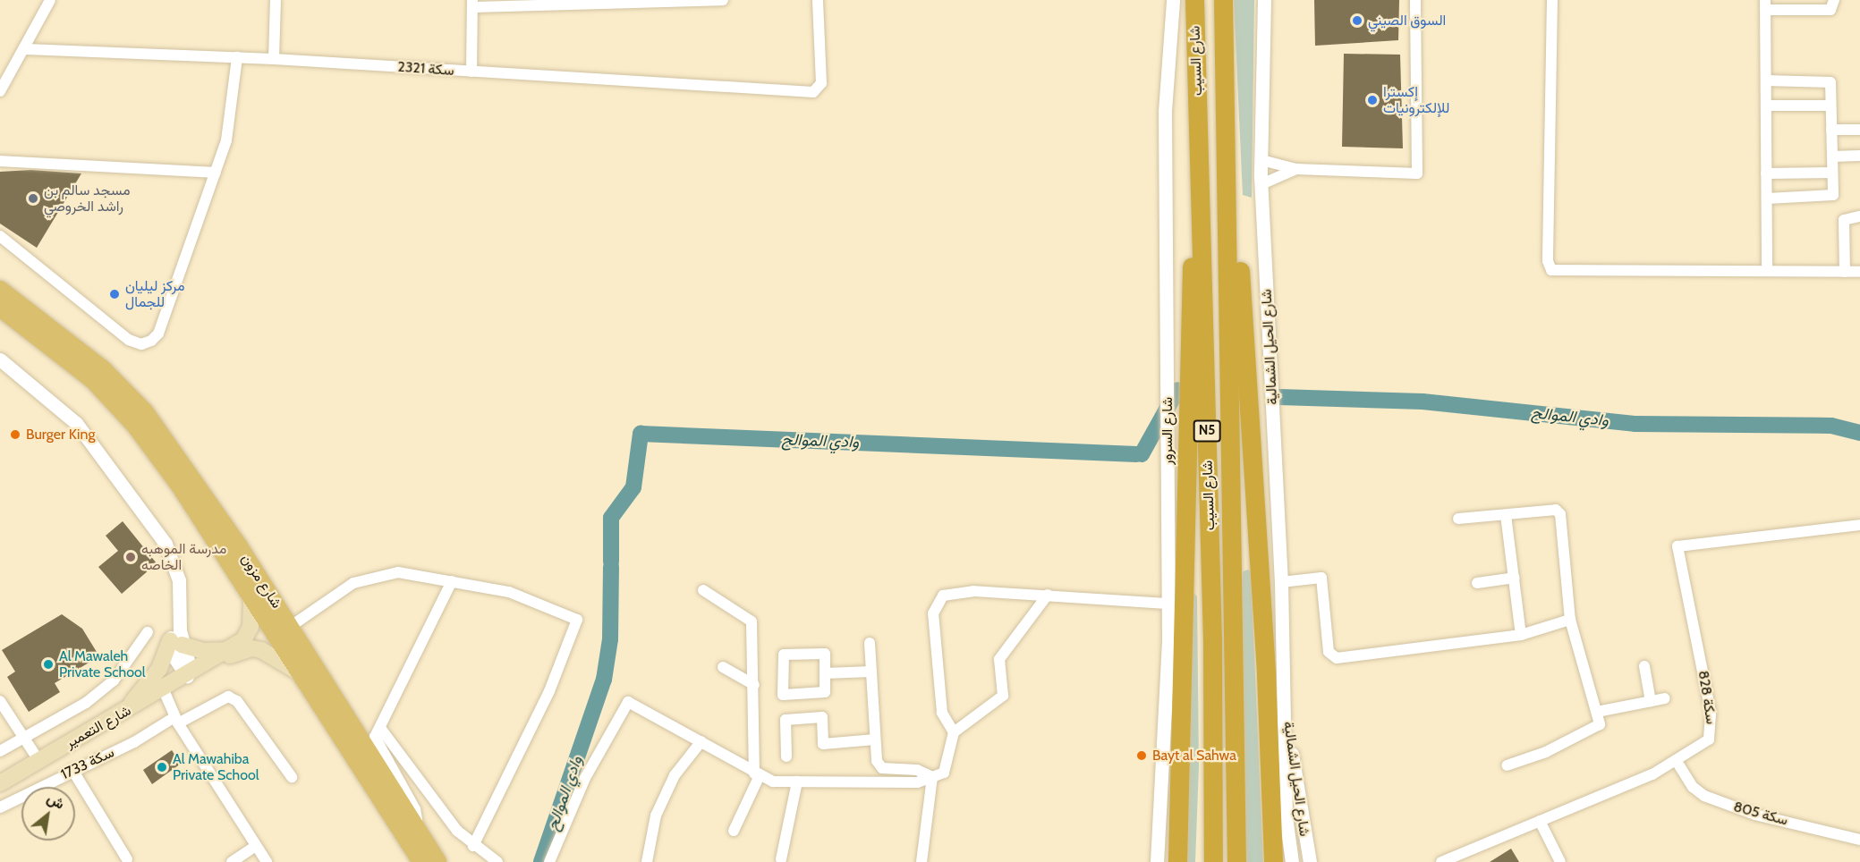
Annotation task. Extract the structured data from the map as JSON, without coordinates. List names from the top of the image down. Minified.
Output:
{"streets":{"highway":["شارع السيب","N5"],"main road":["شارع مزون","شارع التعمير"],"street":["سكة 2321","شارع الحيل الشمالية","شارع السرور","سكة 828","سكة 1733","سكة 805"]},"crossings":[["شارع مزون","شارع التعمير"],["سكة 828","سكة 805"]],"water":["وادي الموالح"],"places":["السوق الصيني","إكسترا للإلكترونيات","مسجد سالم بن راشد الخروصي","مركز ليليان للجمال","Burger King","مدرسة الموهبه الخاصه","Al Mawaleh Private School","Bayt al Sahwa","Al Mawahiba Private School"],"north":"top right"}
